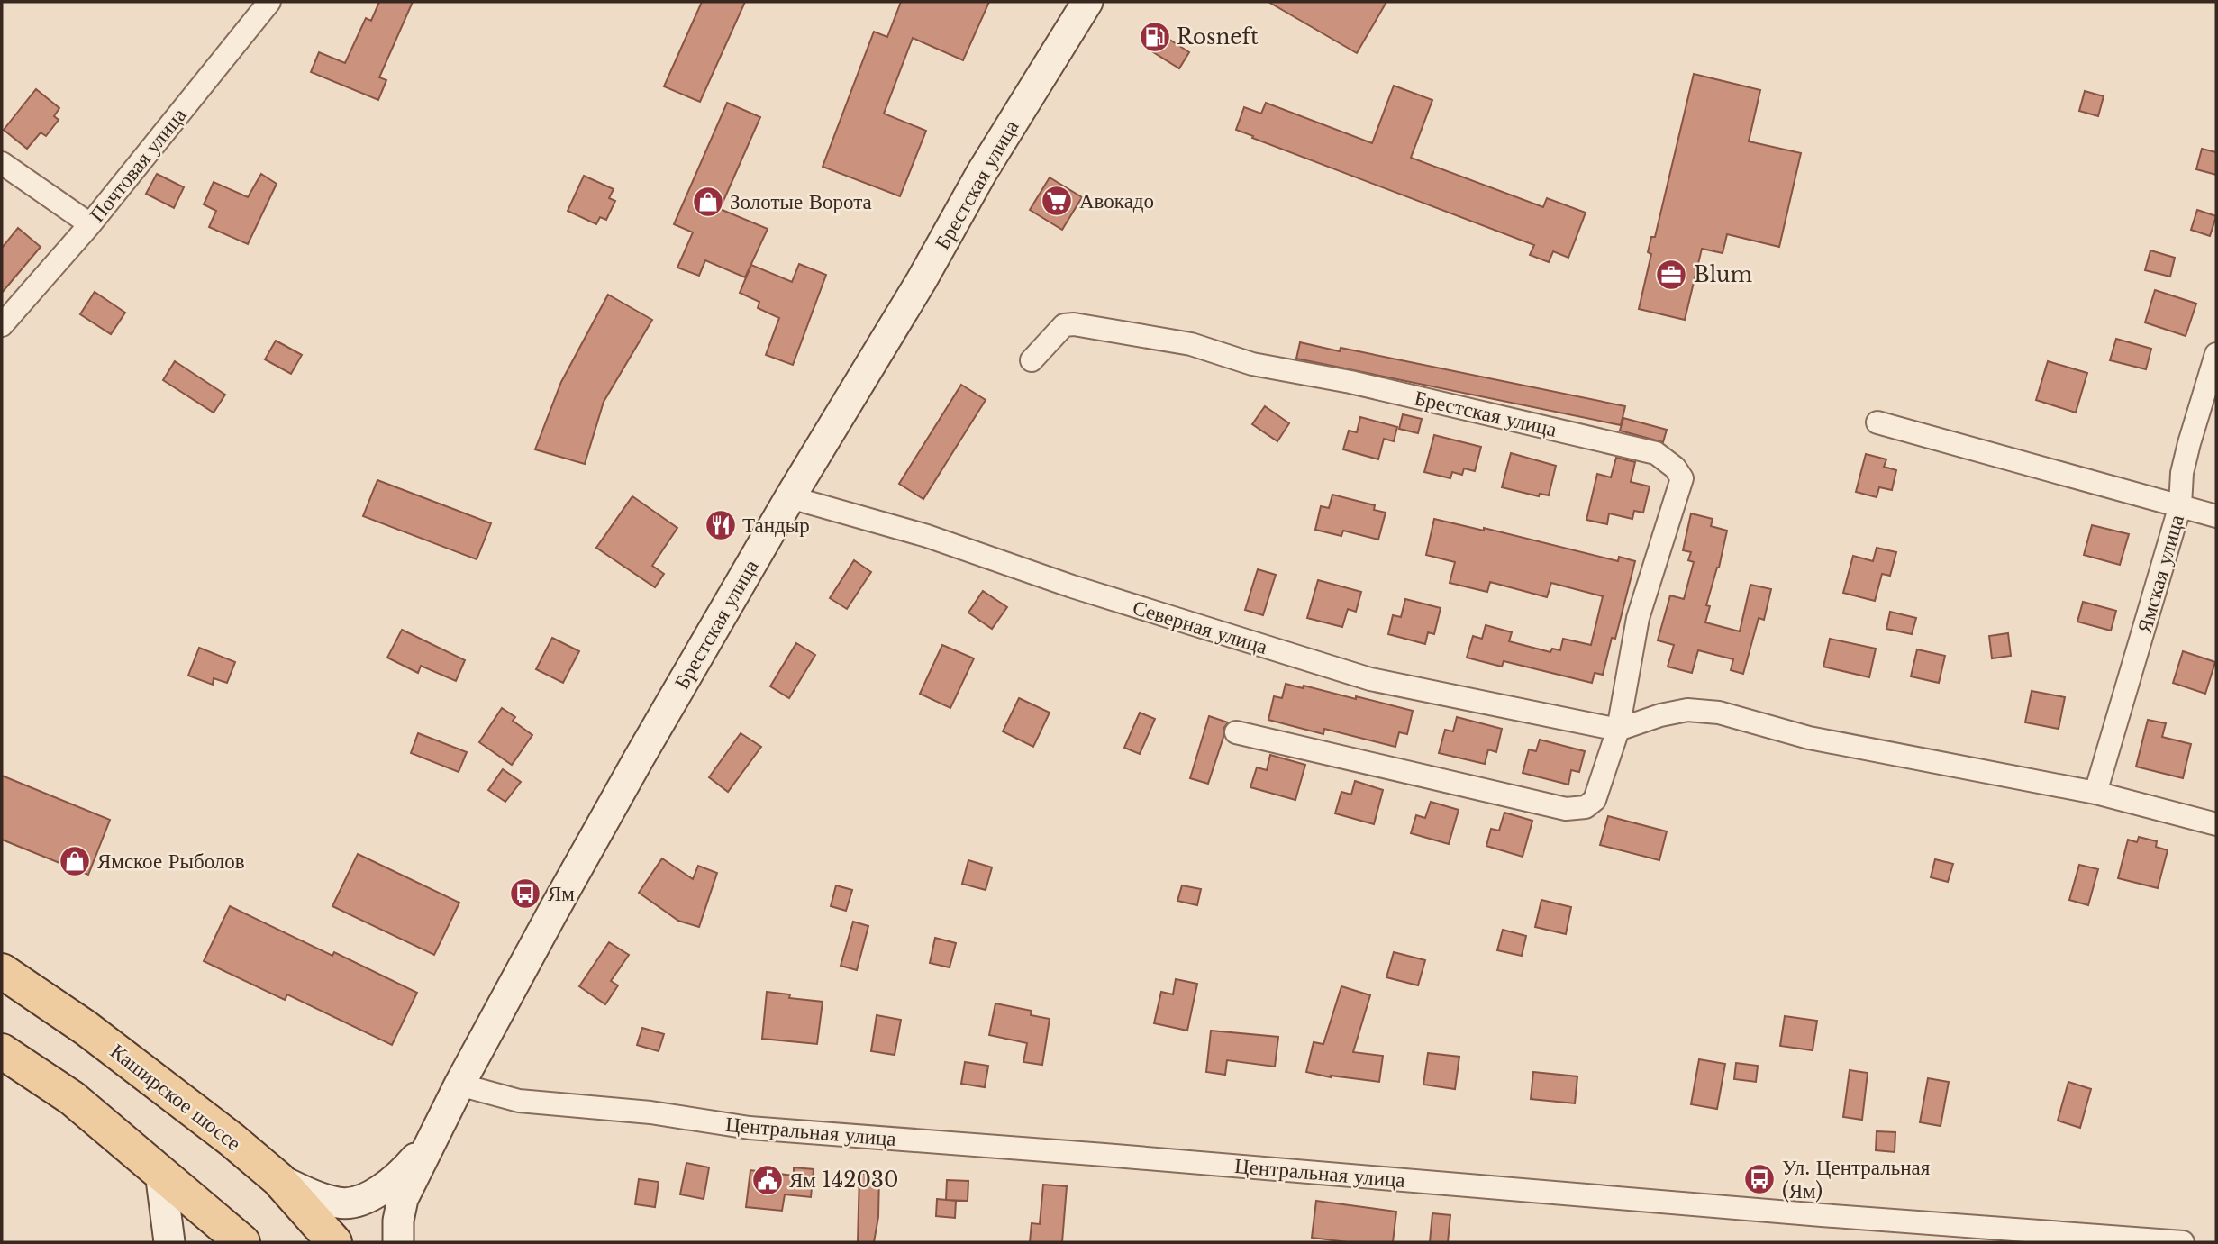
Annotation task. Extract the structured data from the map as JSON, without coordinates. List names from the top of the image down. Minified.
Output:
{"streets":{"main road":["Брестская улица","Каширское шоссе"],"street":["Почтовая улица","Ямская улица","Северная улица","Центральная улица"]},"crossings":[["Брестская улица","Северная улица"],["Брестская улица","Каширское шоссе"],["Брестская улица","Центральная улица"]],"places":{"fuel station":["Rosneft"],"supermarket":["Авокадо"],"shop":["Золотые Ворота","Ямское Рыболов"],"office":["Blum"],"restaurant":["Тандыр"],"bus stop":["Ям","Ул. Центральная (Ям)"],"public building":["Ям 142030"]}}
